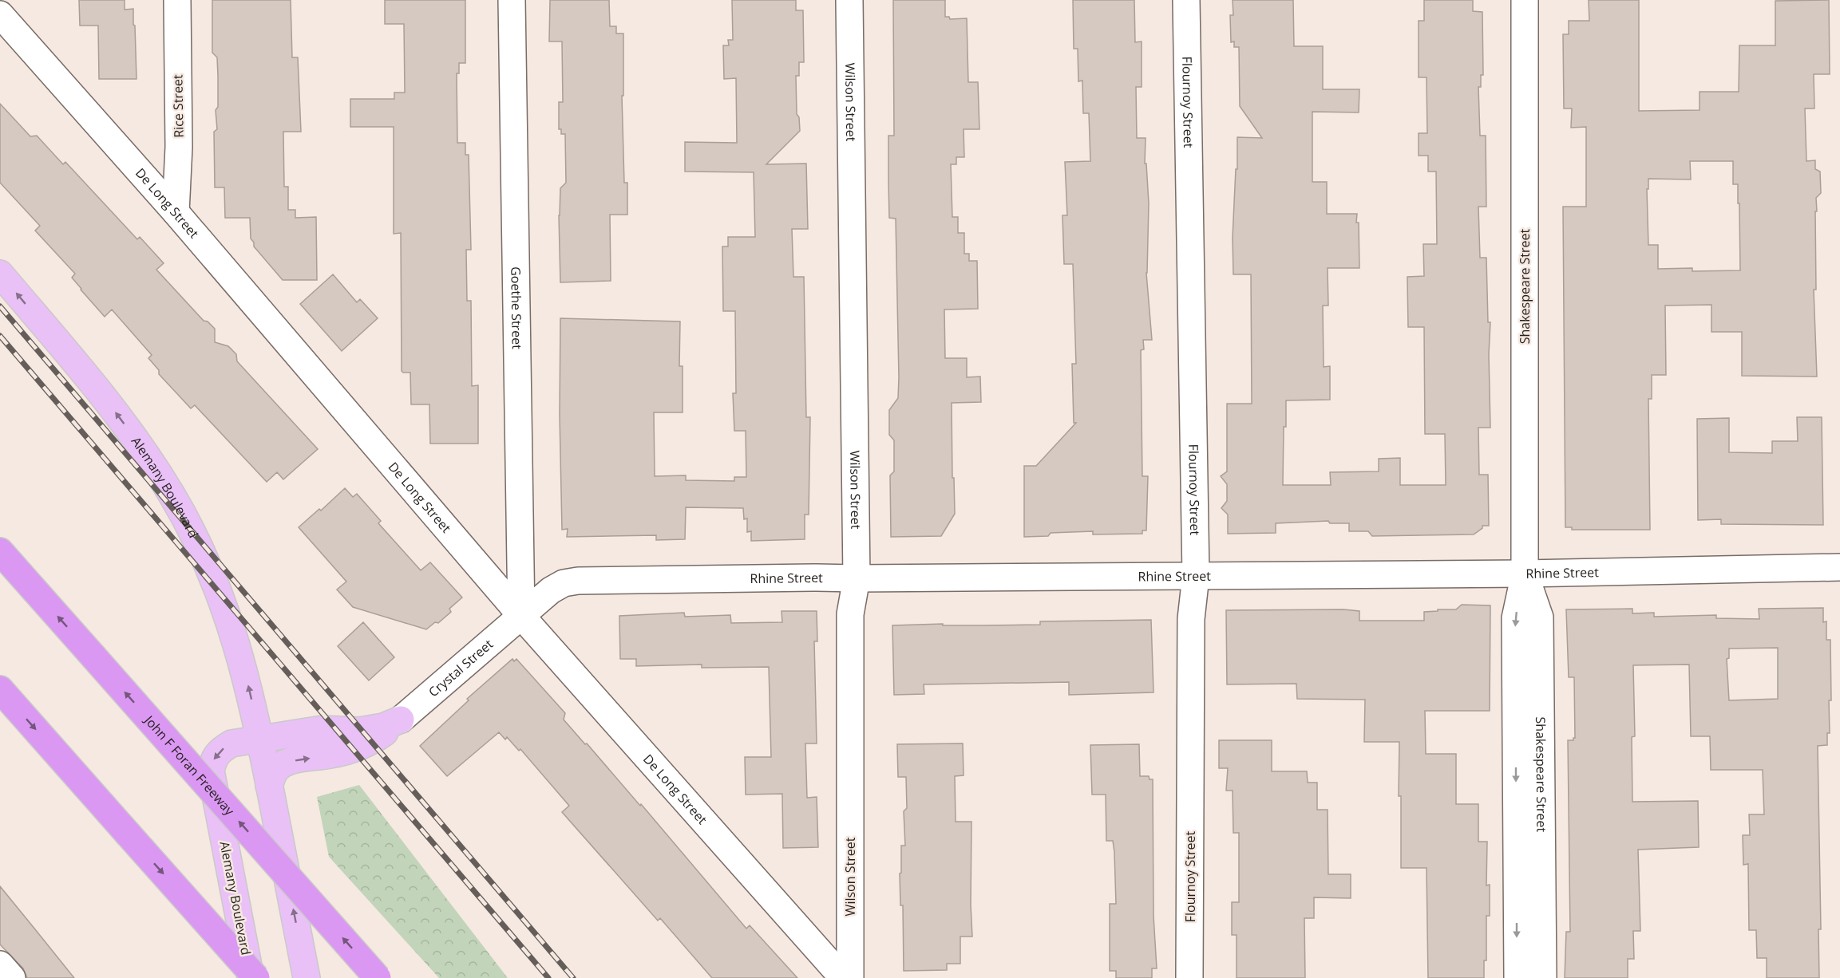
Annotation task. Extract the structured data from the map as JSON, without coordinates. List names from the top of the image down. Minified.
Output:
{"streets":{"highway":["John F Foran Freeway"],"main road":["Alemany Boulevard"],"street":["Wilson Street","Flournoy Street","Rice Street","De Long Street","Shakespeare Street","Goethe Street","Rhine Street","Crystal Street"]},"crossings":[["Wilson Street","Rhine Street"],["Flournoy Street","Rhine Street"],["Rice Street","De Long Street"],["De Long Street","Goethe Street"],["De Long Street","Rhine Street"],["De Long Street","Crystal Street"],["Shakespeare Street","Rhine Street"],["Goethe Street","Rhine Street"],["Goethe Street","Crystal Street"],["Rhine Street","Crystal Street"]]}
